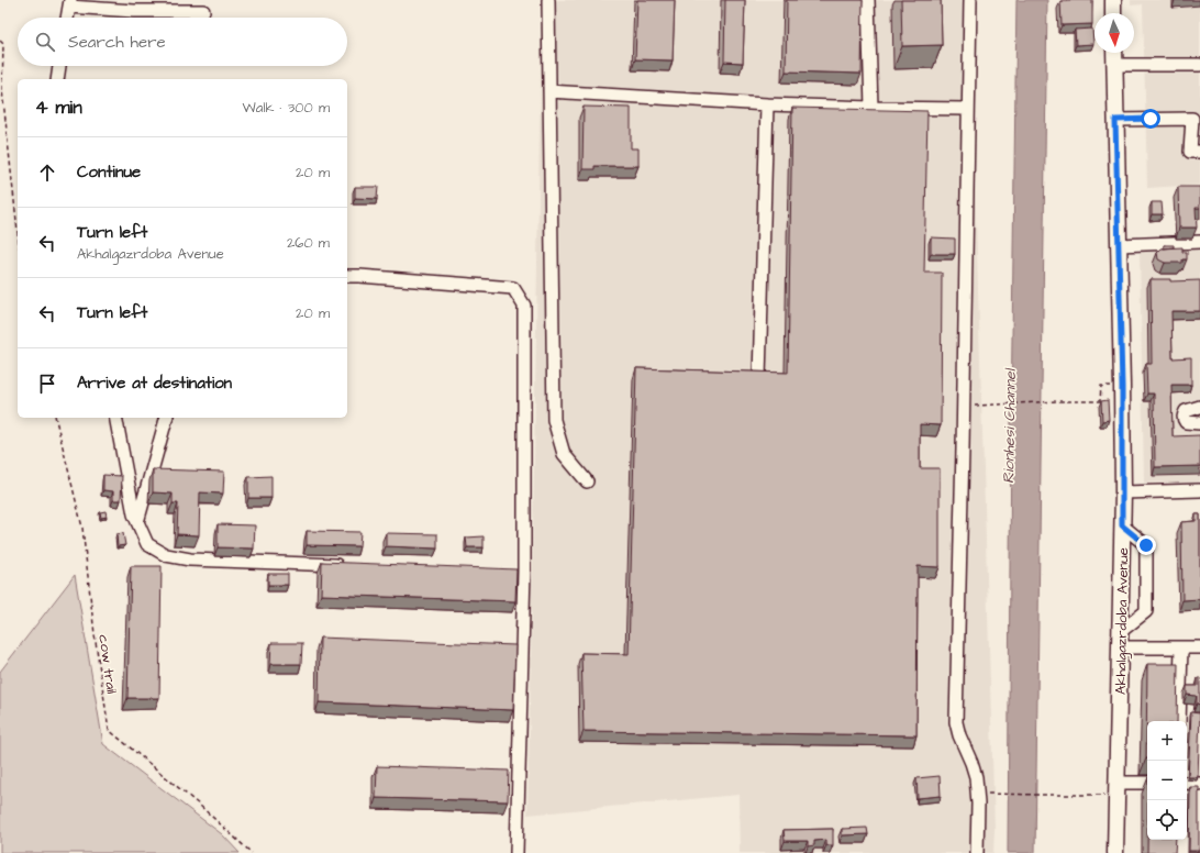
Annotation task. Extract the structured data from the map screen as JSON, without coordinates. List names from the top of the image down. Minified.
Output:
{"streets":{"main road":["Akhalgazrdoba Avenue"],"path":["cow trail"]},"water":["Rionhesi Channel"],"north":"bottom","page":{"search":"Search here","heading":["4 min","Walk · 300 m"],"list":[["Continue","20 m"],["Turn left","Akhalgazrdoba Avenue","260 m"],["Turn left","20 m"],"Arrive at destination"],"map_buttons":["+","−"]}}
